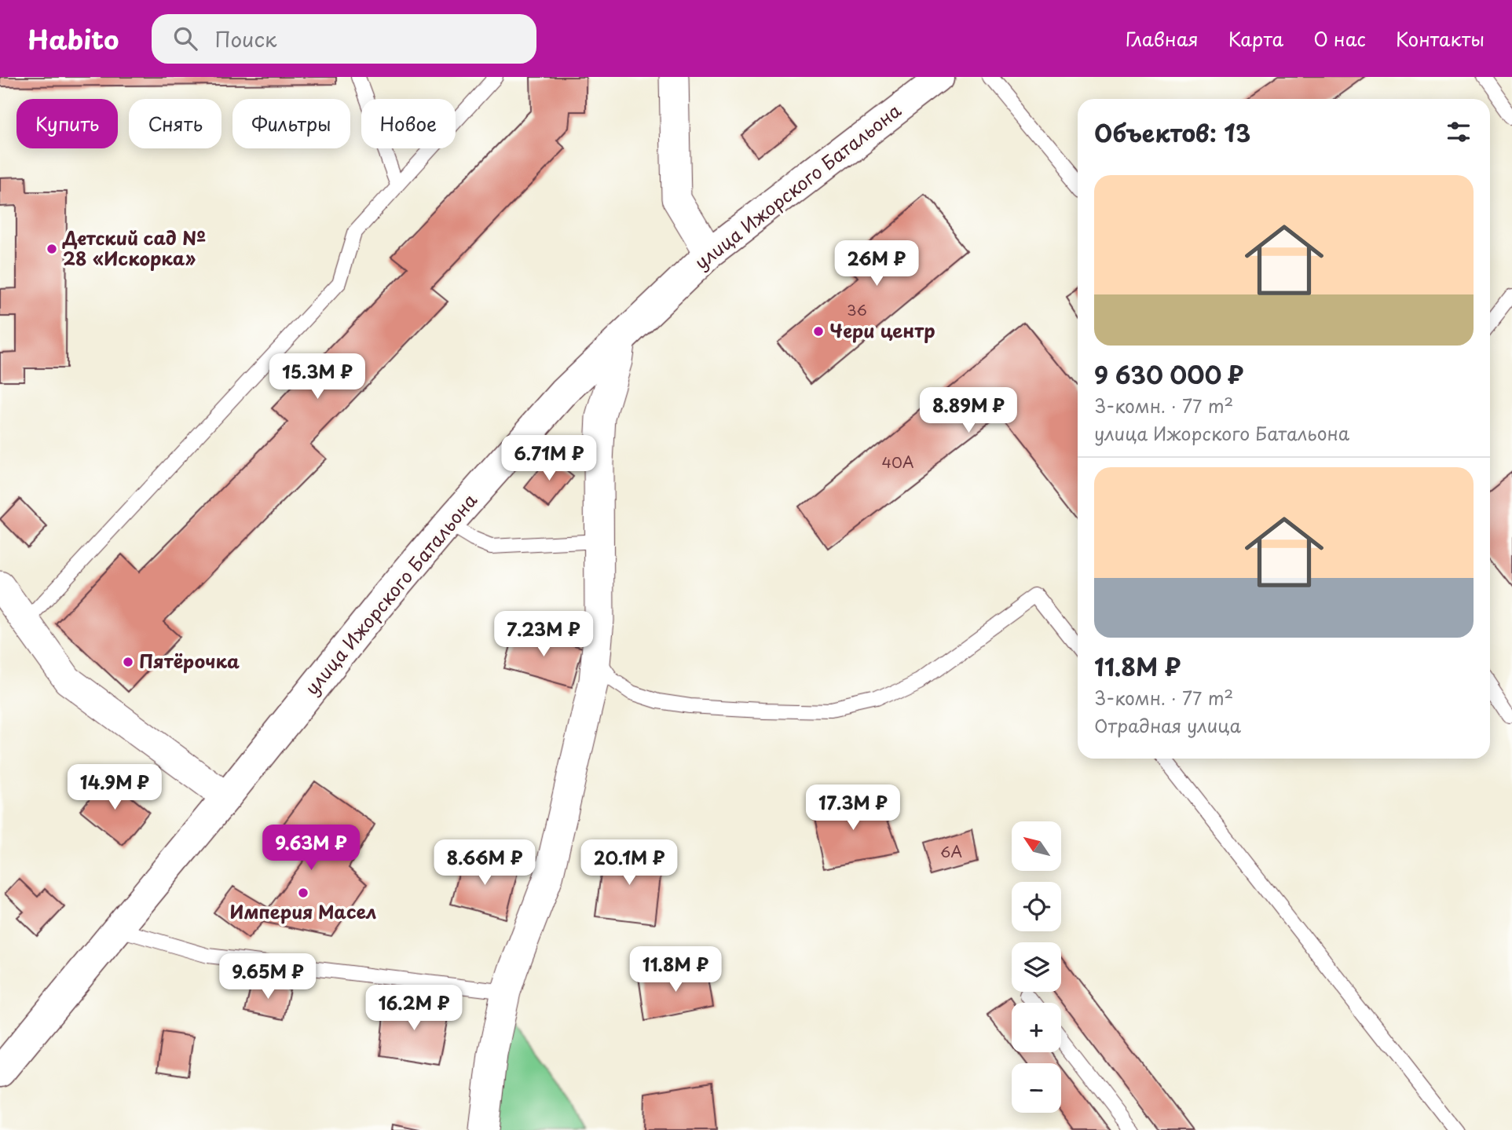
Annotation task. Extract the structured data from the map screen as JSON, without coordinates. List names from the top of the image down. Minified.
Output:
{"streets":{"street":["улица Ижорского Батальона"]},"places":["Детский сад № 28 «Искорка»","Чери центр","Пятёрочка","Империя Масел"],"house_numbers":["36","40А","6А"],"north":"top left","page":{"header":"Habito","search":"Поиск","nav":["Главная","Карта","О нас","Контакты"],"chip":["Купить","Снять","Фильтры","Новое"],"heading":"Объектов: 13","list":[{"name":"9 630 000 ₽","note":"3-комн. · 77 m² · улица Ижорского Батальона"},{"name":"11.8M ₽","note":"3-комн. · 77 m² · Отрадная улица"}],"price":["26M ₽","15.3M ₽","8.89M ₽","6.71M ₽","7.23M ₽","14.9M ₽","17.3M ₽","9.63M ₽","8.66M ₽","20.1M ₽","11.8M ₽","9.65M ₽","16.2M ₽"],"map_buttons":["+","−"]}}
